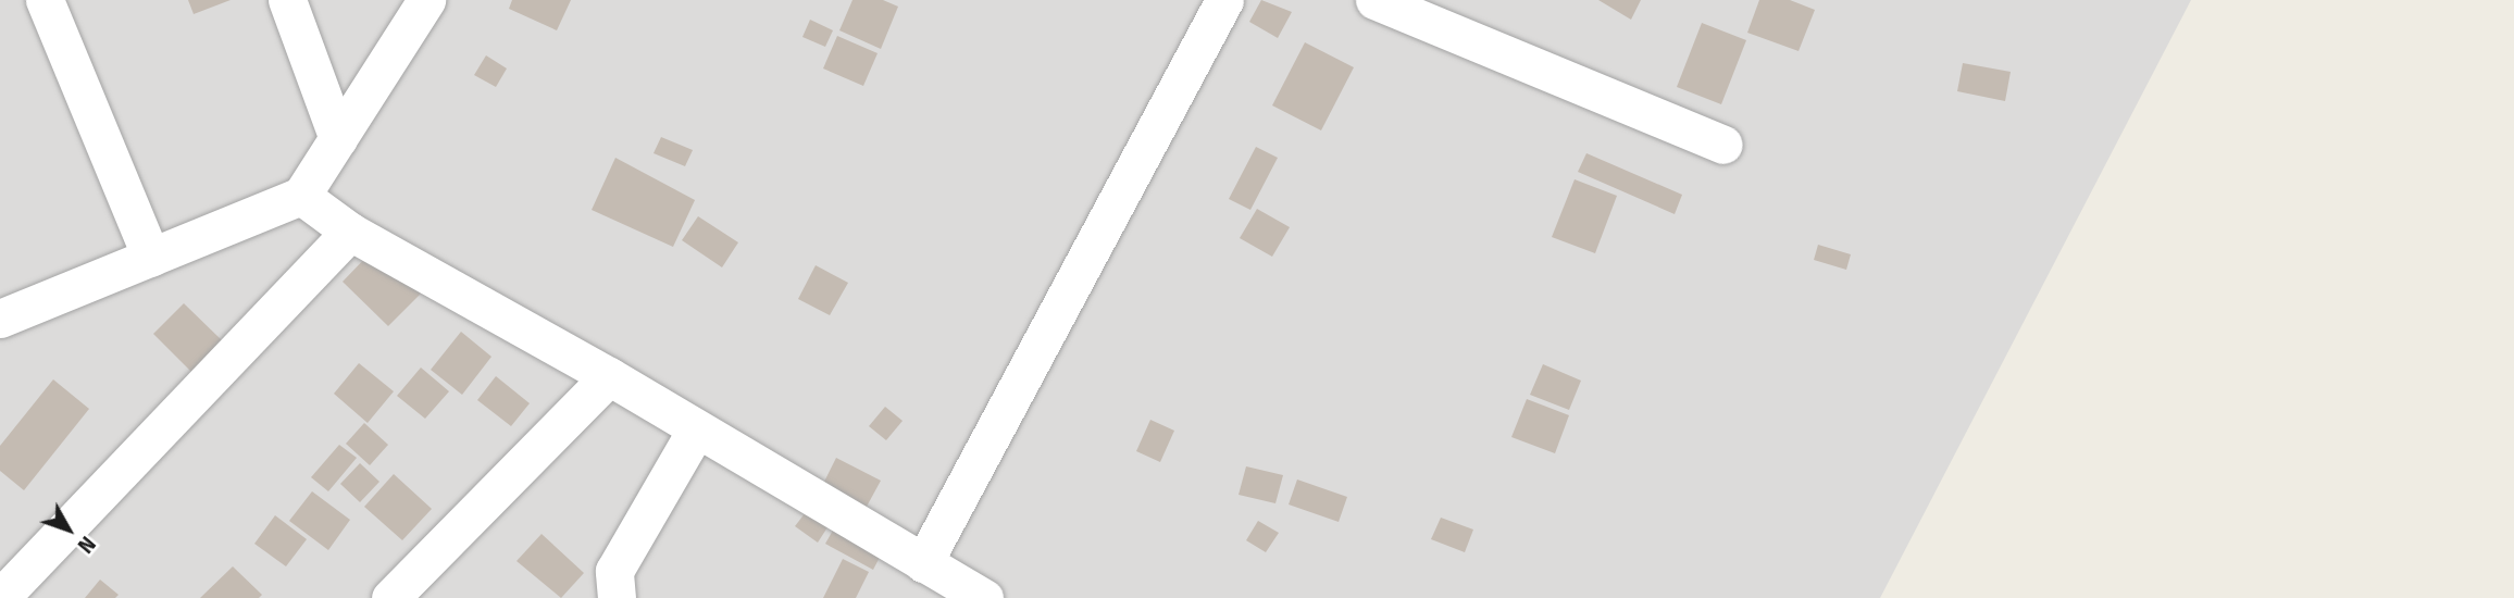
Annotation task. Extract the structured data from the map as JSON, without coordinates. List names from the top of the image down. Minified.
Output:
{"north":"bottom right"}
